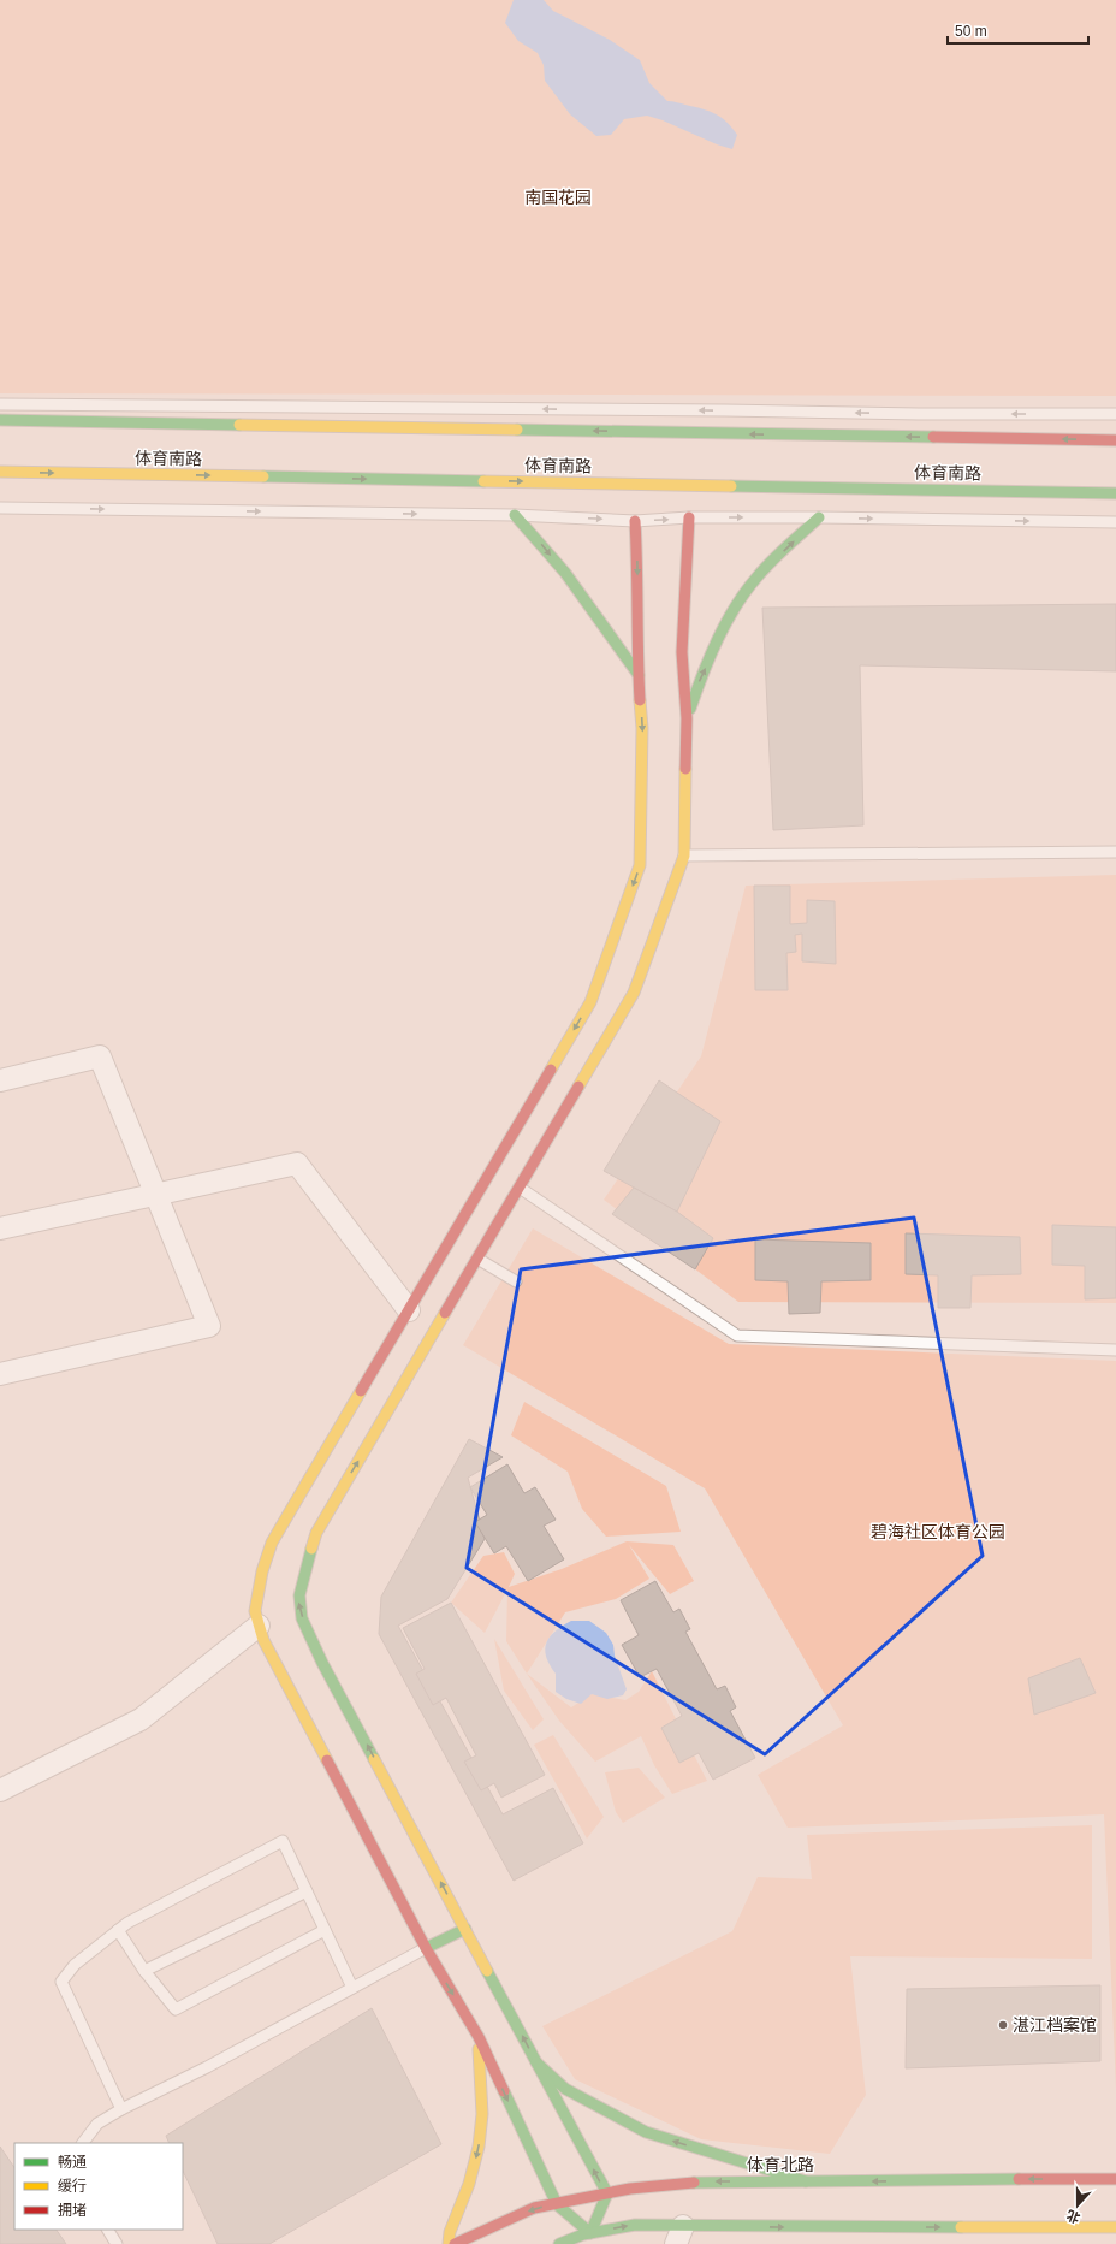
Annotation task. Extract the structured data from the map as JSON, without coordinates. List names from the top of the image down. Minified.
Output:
{"streets":{"street":["体育南路","体育北路"]},"parks":["南国花园","碧海社区体育公园"],"places":["湛江档案馆"],"legend":["畅通","缓行","拥堵"],"scale_bar":"50 m","north":"bottom"}
